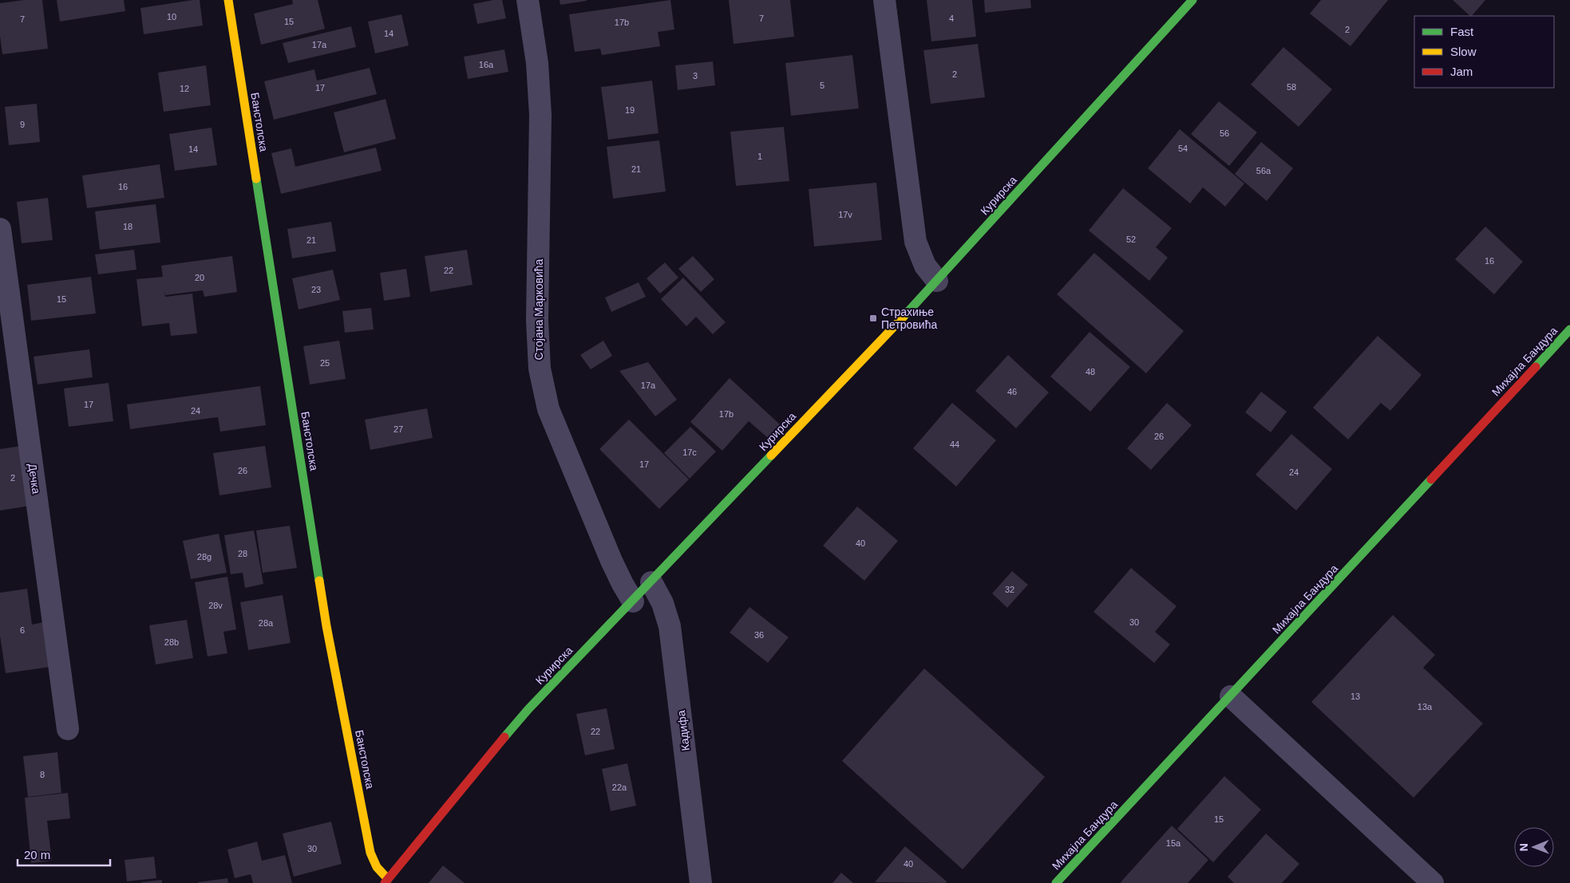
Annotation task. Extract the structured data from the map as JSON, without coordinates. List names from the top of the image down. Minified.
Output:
{"streets":{"street":["Банстолска","Курирска","Стојана Марковића","Михајла Бандура","Дечка","Кадифа"]},"crossings":[["Банстолска","Курирска"],["Курирска","Стојана Марковића"],["Курирска","Кадифа"]],"places":{"transit":["Страхиње Петровића"]},"house_numbers":["10","7","4","7","15","17b","2","14","17a","16a","2","3","5","58","17","12","19","9","56","54","14","1","21","56a","16","17v","18","52","21","16","22","20","23","15","25","48","17a","46","17","24","17b","27","26","44","17c","17","26","24","2","40","28","28g","32","28v","30","28a","6","36","28b","13","13a","22","8","22a","15","15a","30","40"],"legend":["Fast","Slow","Jam"],"scale_bar":"20 m","north":"left"}
